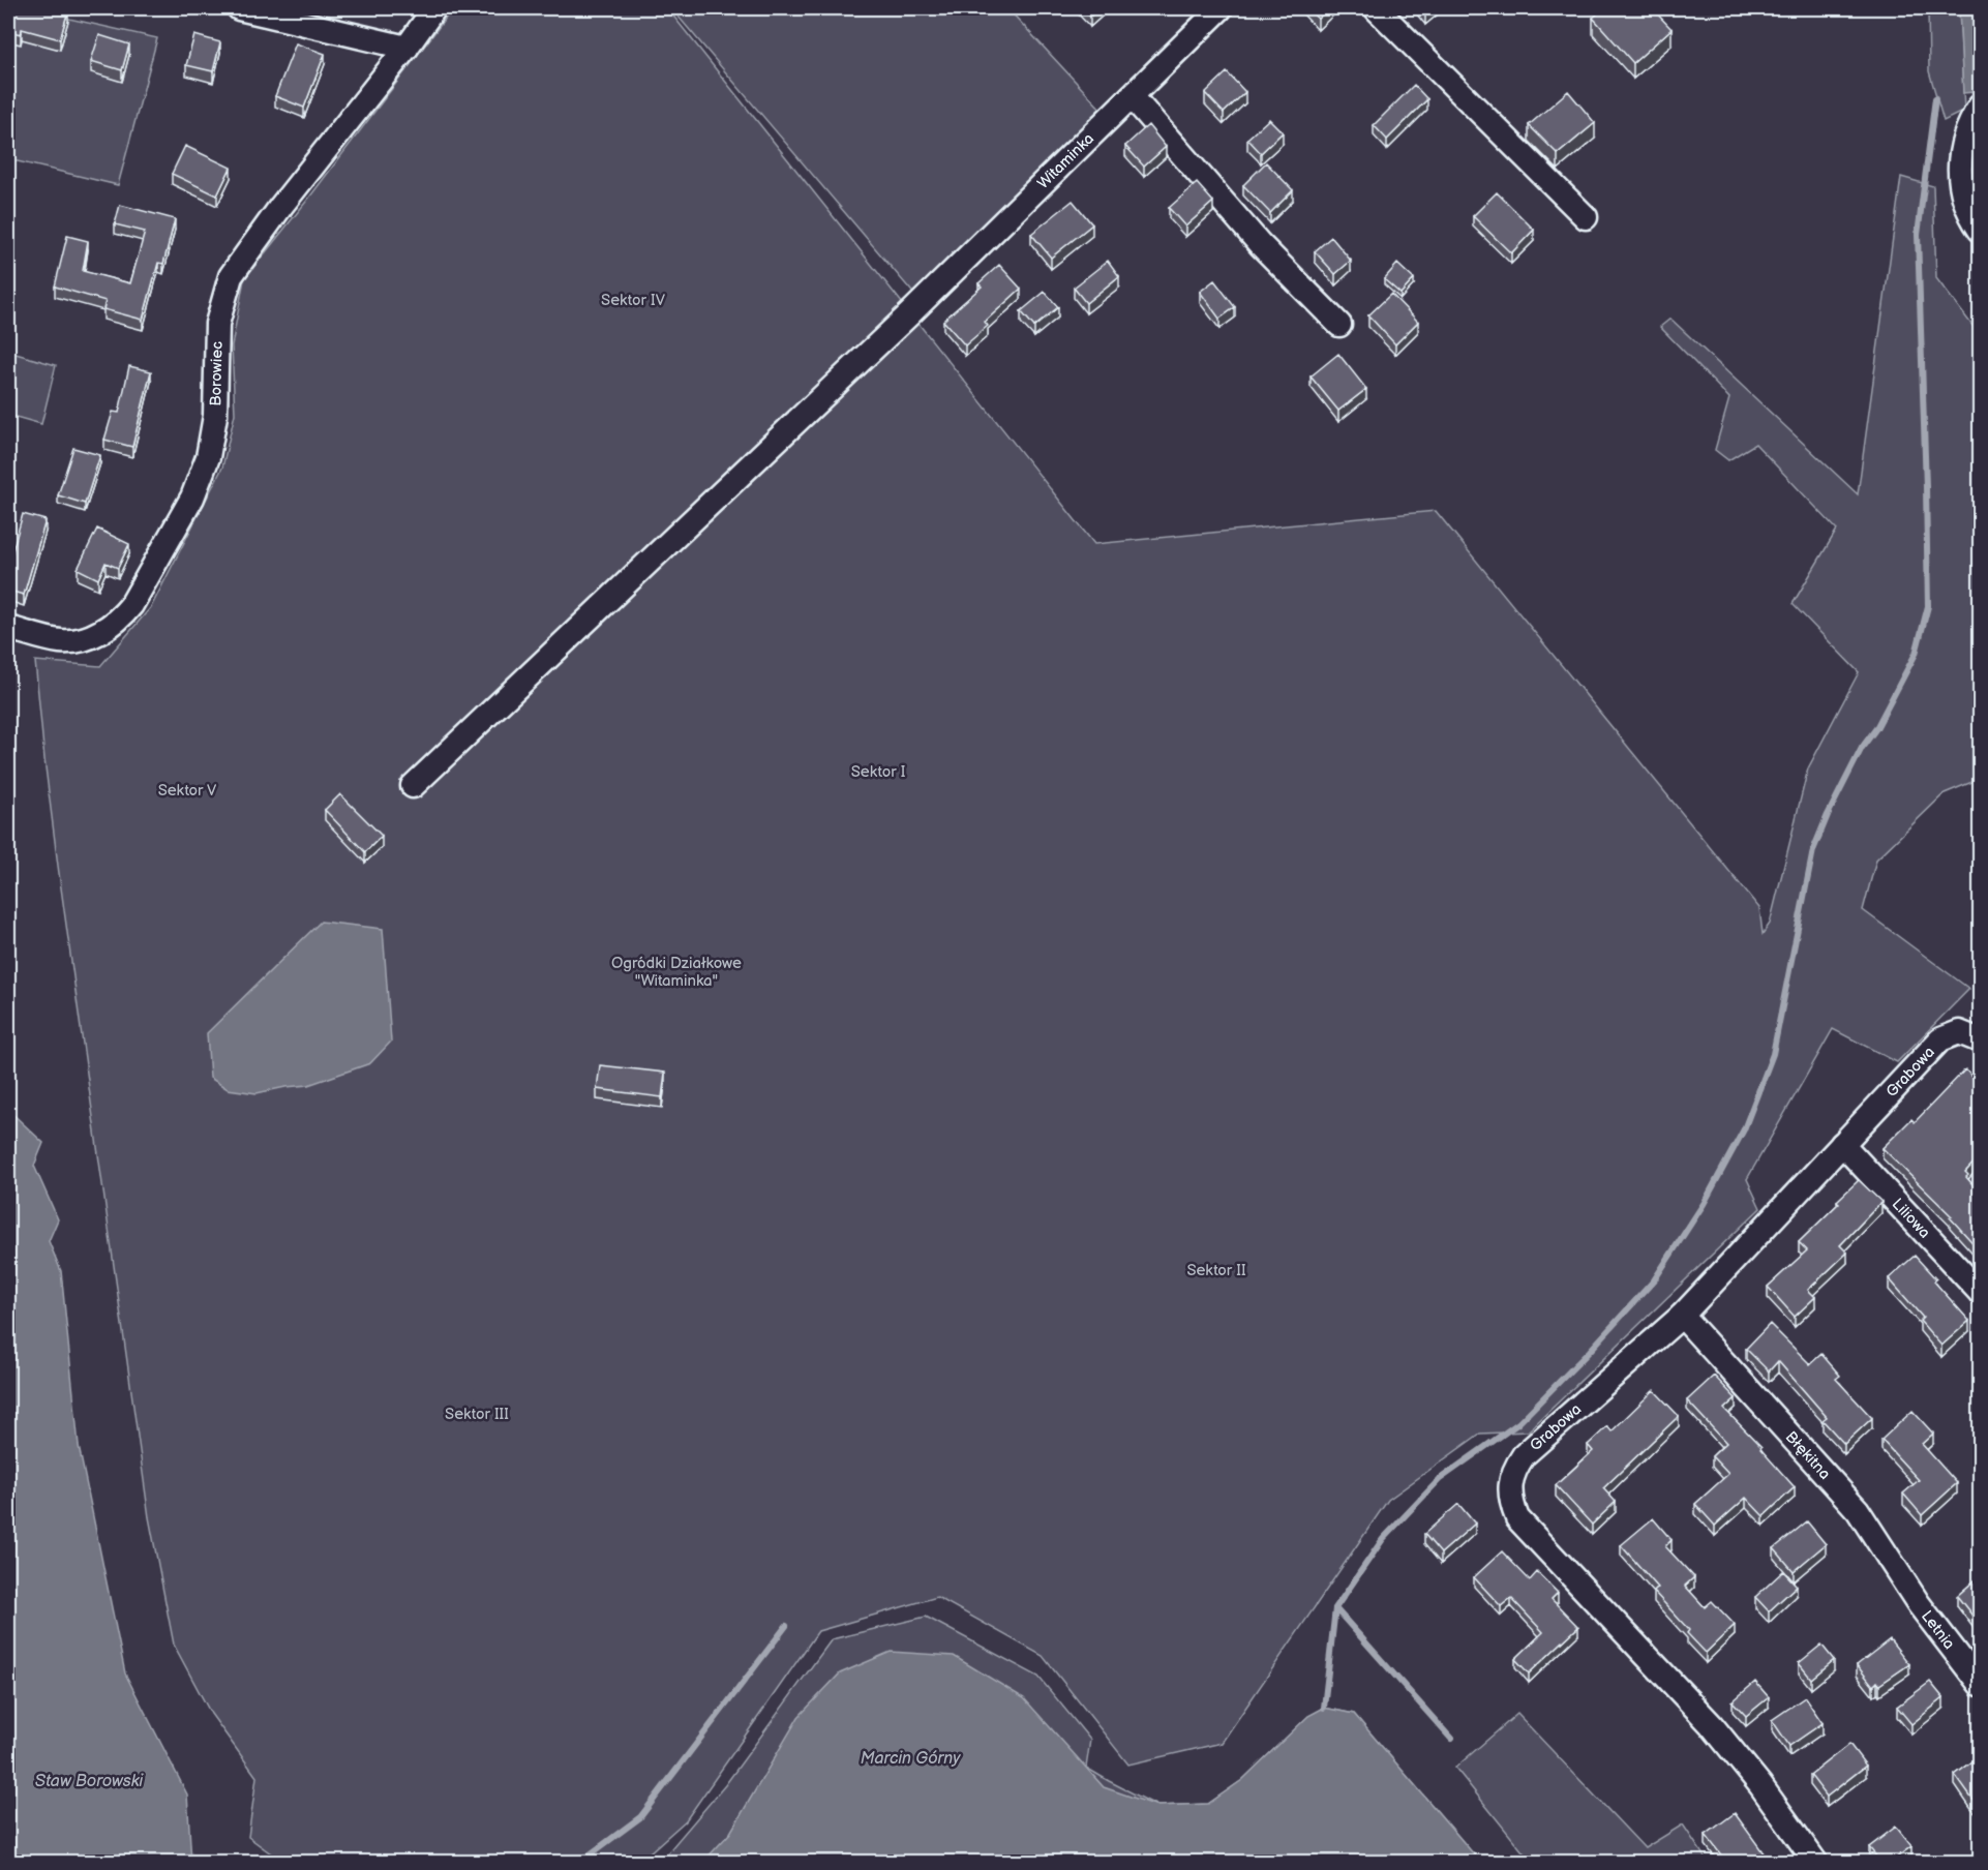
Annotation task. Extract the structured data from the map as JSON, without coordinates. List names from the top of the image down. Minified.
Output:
{"streets":{"street":["Witaminka","Borowiec","Grabowa","Liliowa","Błękitna","Letnia"]},"crossings":[["Grabowa","Liliowa"],["Grabowa","Błękitna"],["Błękitna","Letnia"]],"water":["Marcin Górny","Staw Borowski"],"parks":["Sektor IV","Sektor I","Sektor V","Ogródki Działkowe \"Witaminka\"","Sektor II","Sektor III"]}
